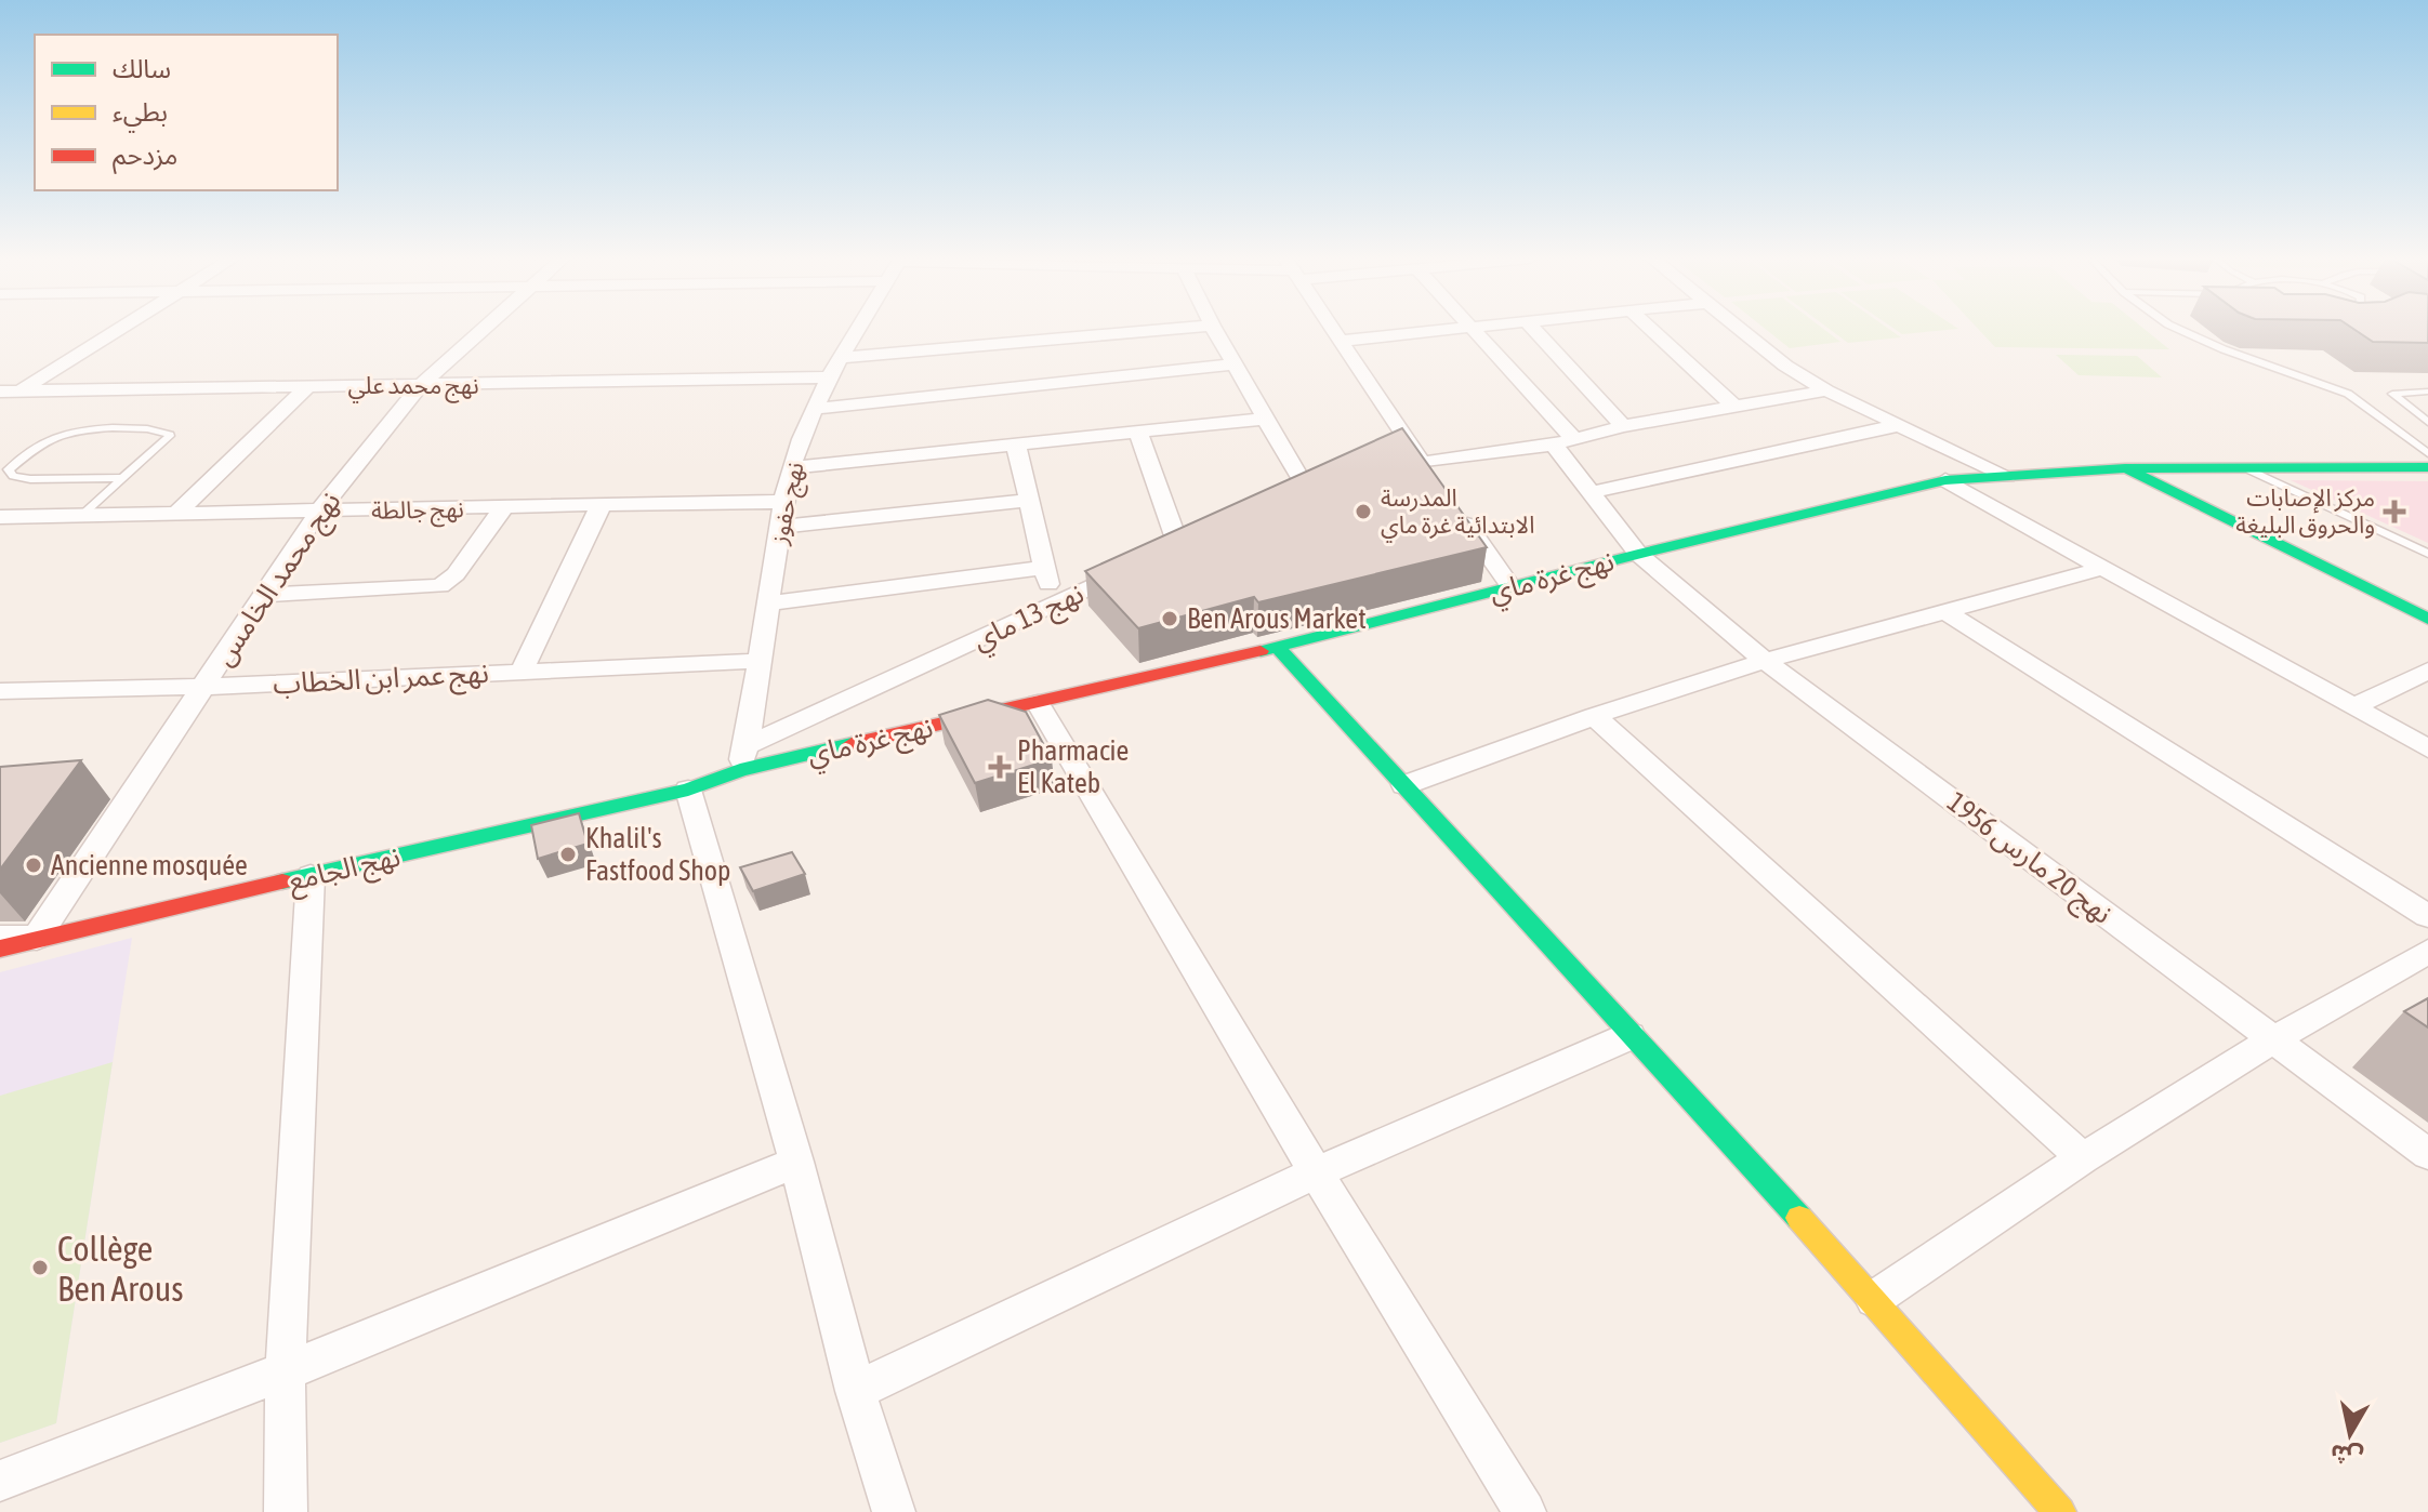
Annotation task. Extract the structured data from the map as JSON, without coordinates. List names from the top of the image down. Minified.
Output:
{"streets":{"street":["نهج محمد علي","نهج حفوز","نهج جالطة","نهج غرة ماي","نهج محمد الخامس","نهج 13 ماي","نهج عمر ابن الخطاب","نهج 20 مارس 1956","نهج الجامع"]},"crossings":[["نهج محمد علي","نهج حفوز"],["نهج محمد علي","نهج محمد الخامس"],["نهج حفوز","نهج جالطة"],["نهج حفوز","نهج غرة ماي"],["نهج حفوز","نهج 13 ماي"],["نهج حفوز","نهج عمر ابن الخطاب"],["نهج جالطة","نهج محمد الخامس"],["نهج غرة ماي","نهج 20 مارس 1956"],["نهج غرة ماي","نهج الجامع"],["نهج محمد الخامس","نهج عمر ابن الخطاب"],["نهج محمد الخامس","نهج الجامع"]],"places":{"other":["المدرسة الابتدائية غرة ماي","Ben Arous Market","Khalil's Fastfood Shop","Ancienne mosquée","Collège Ben Arous"],"health":["مركز الإصابات والحروق البليغة","Pharmacie El Kateb"]},"legend":["سالك","بطيء","مزدحم"],"north":"bottom"}
